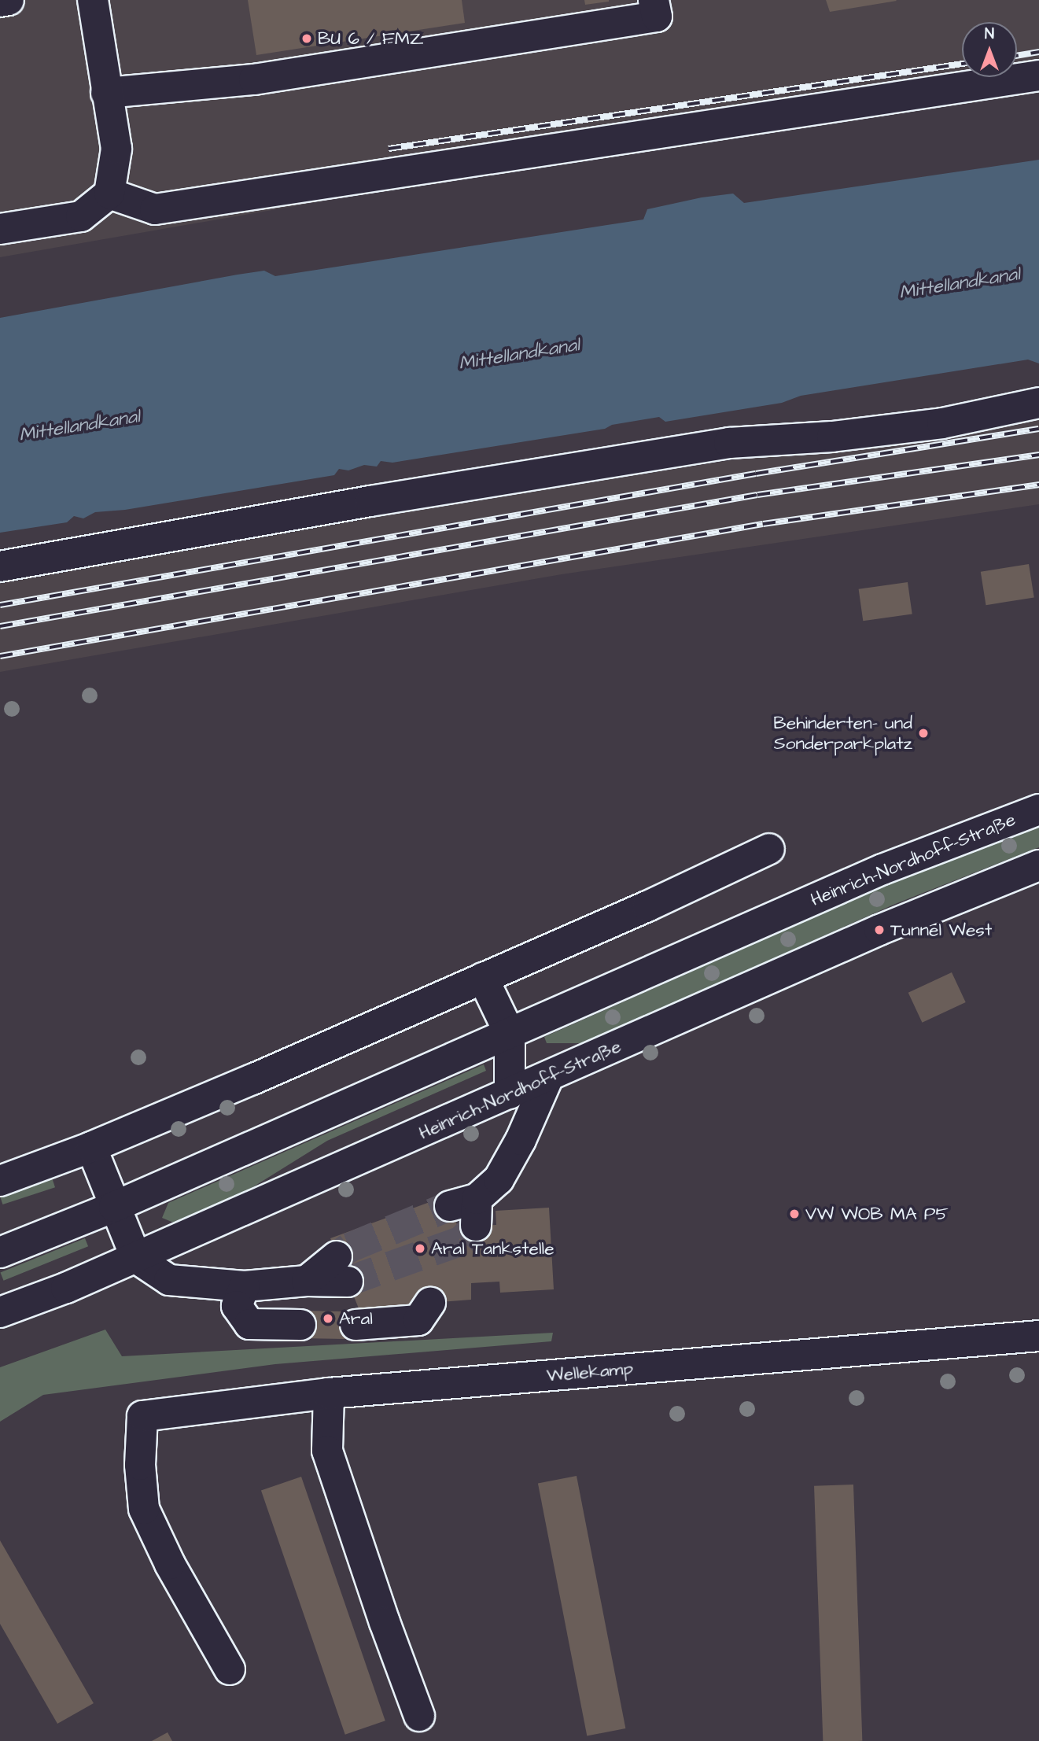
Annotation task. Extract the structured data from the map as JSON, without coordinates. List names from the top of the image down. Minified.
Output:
{"streets":{"main road":["Heinrich-Nordhoff-Straße","Wellekamp"]},"water":["Mittellandkanal"],"places":["BU 6 / FMZ","Behinderten- und Sonderparkplatz","Tunnel West","VW WOB MA P5","Aral Tankstelle","Aral"],"north":"top"}
